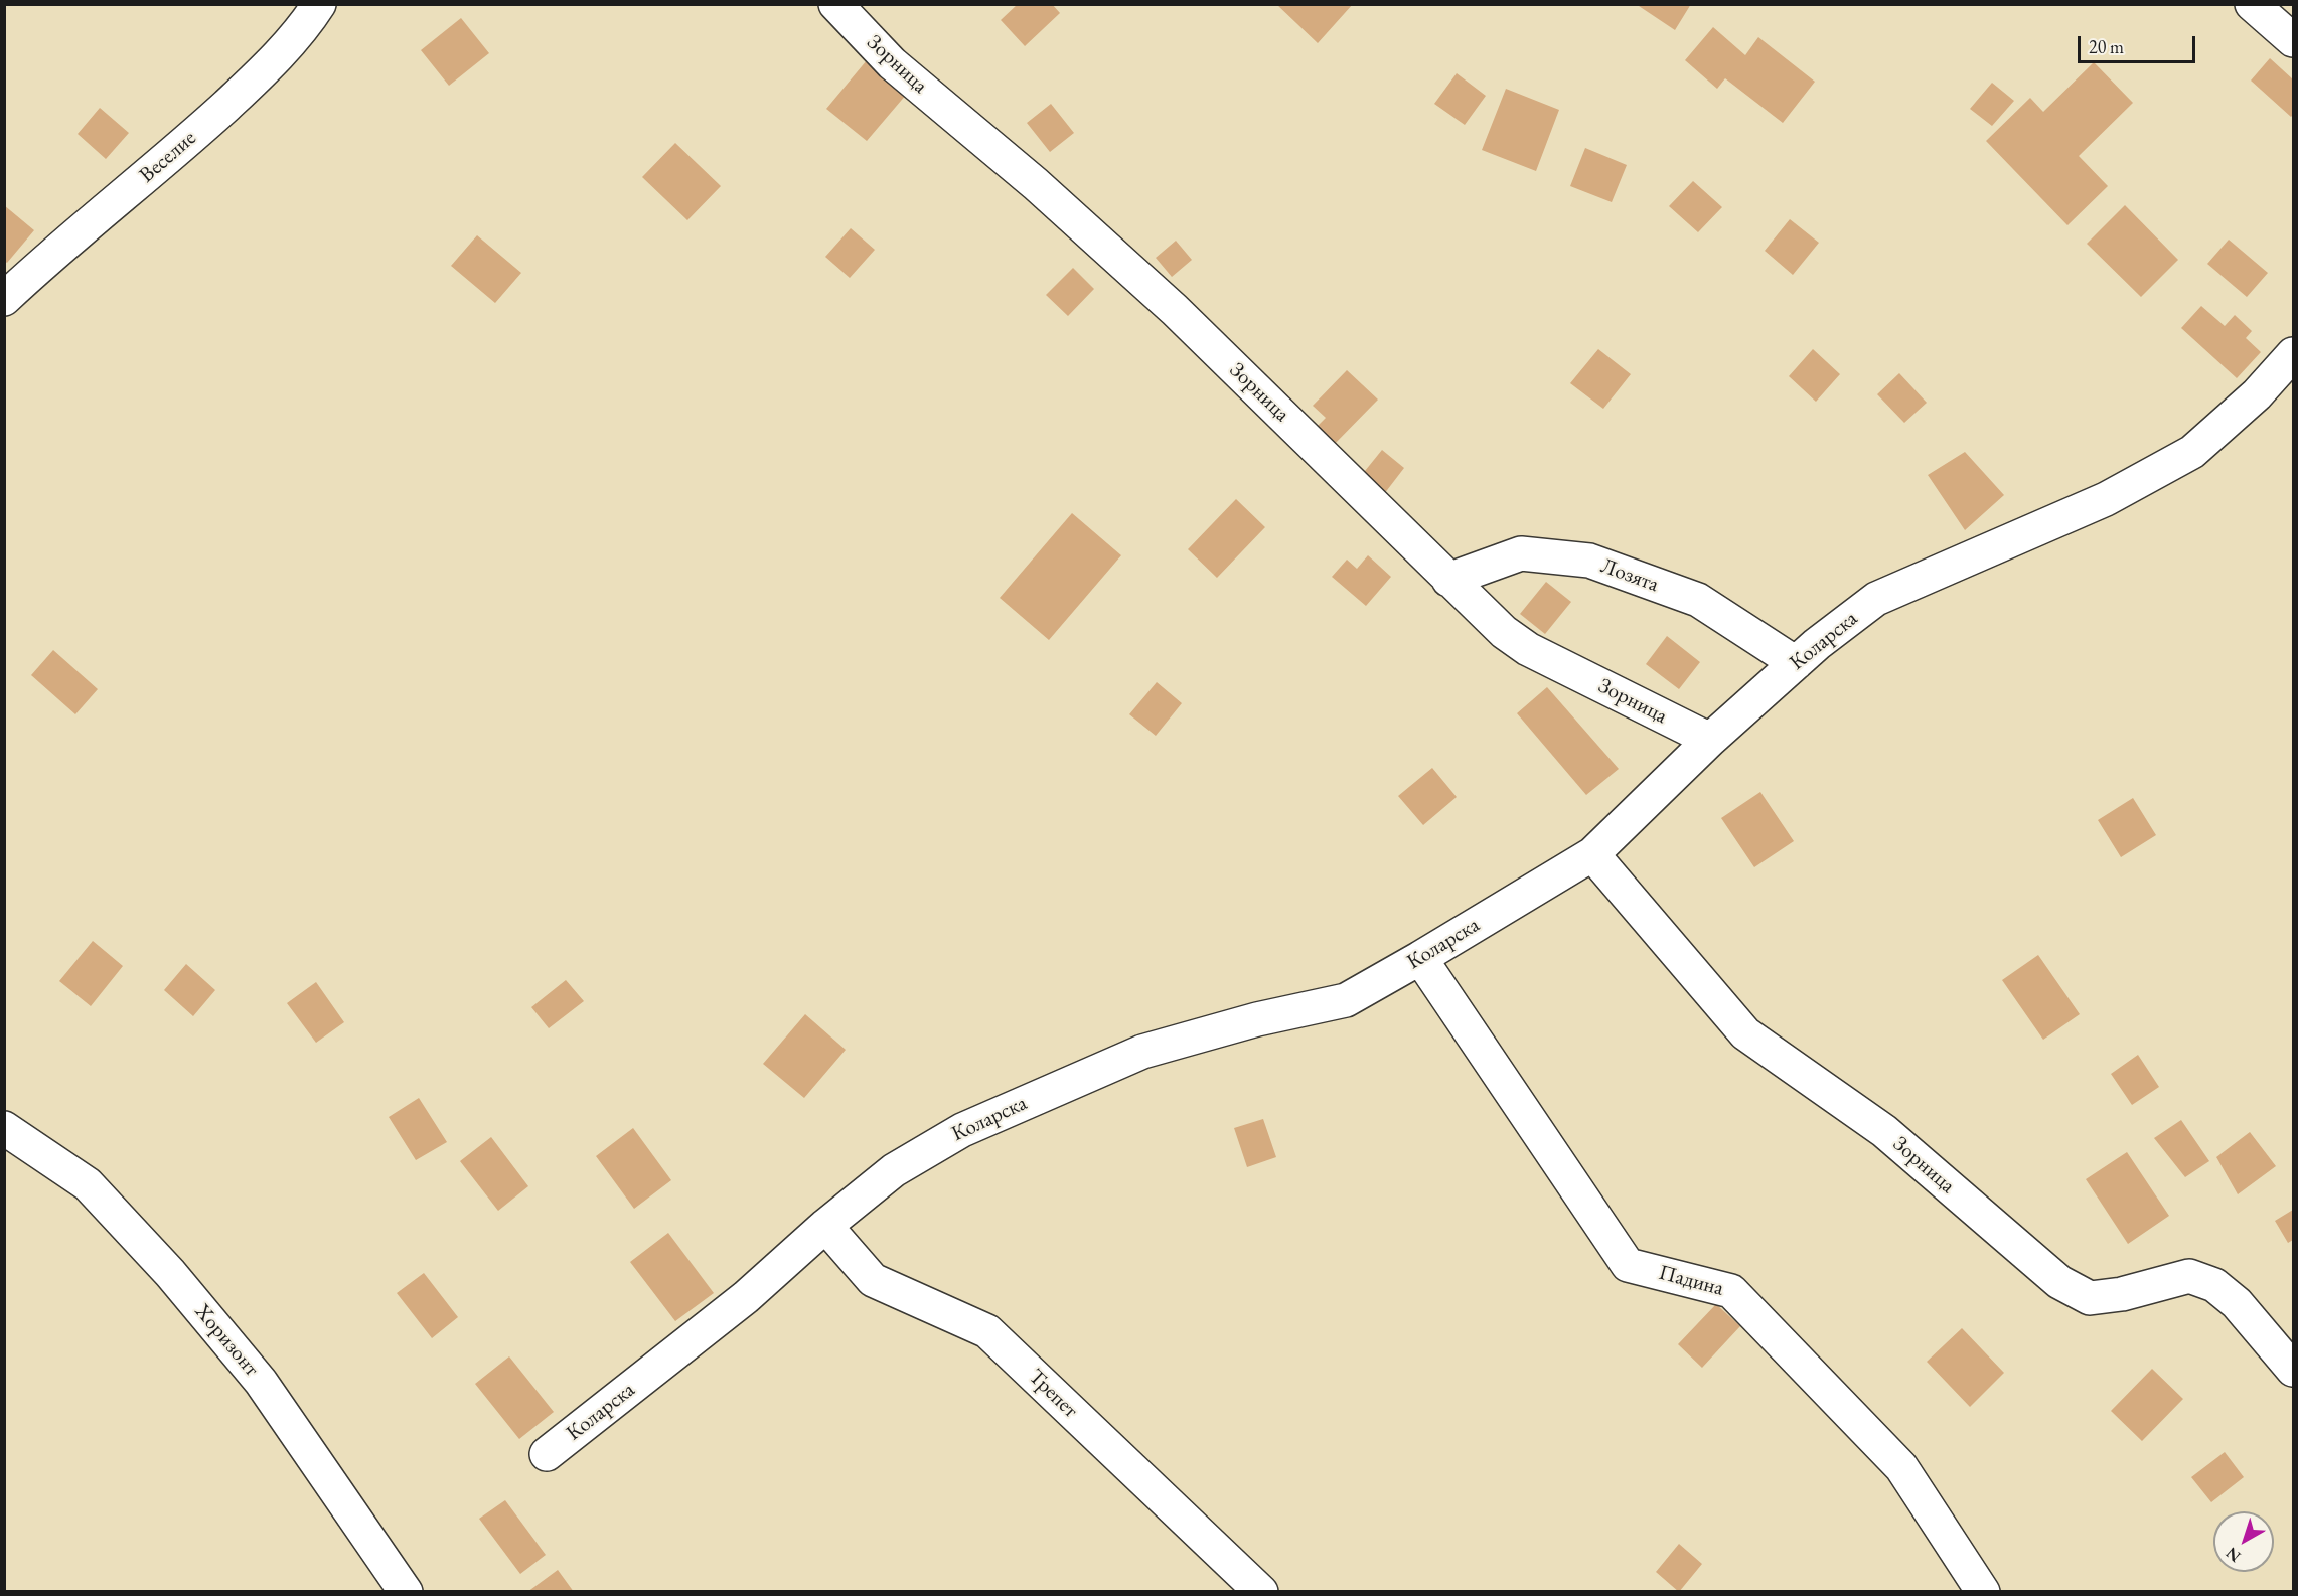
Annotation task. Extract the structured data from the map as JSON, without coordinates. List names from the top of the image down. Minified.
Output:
{"streets":{"street":["Зорница","Веселие","Лозята","Коларска","Падина","Хоризонт","Трепет"]},"crossings":[["Зорница","Лозята"],["Зорница","Коларска"],["Лозята","Коларска"],["Коларска","Падина"],["Коларска","Трепет"]],"scale_bar":"20 m","north":"bottom left"}
